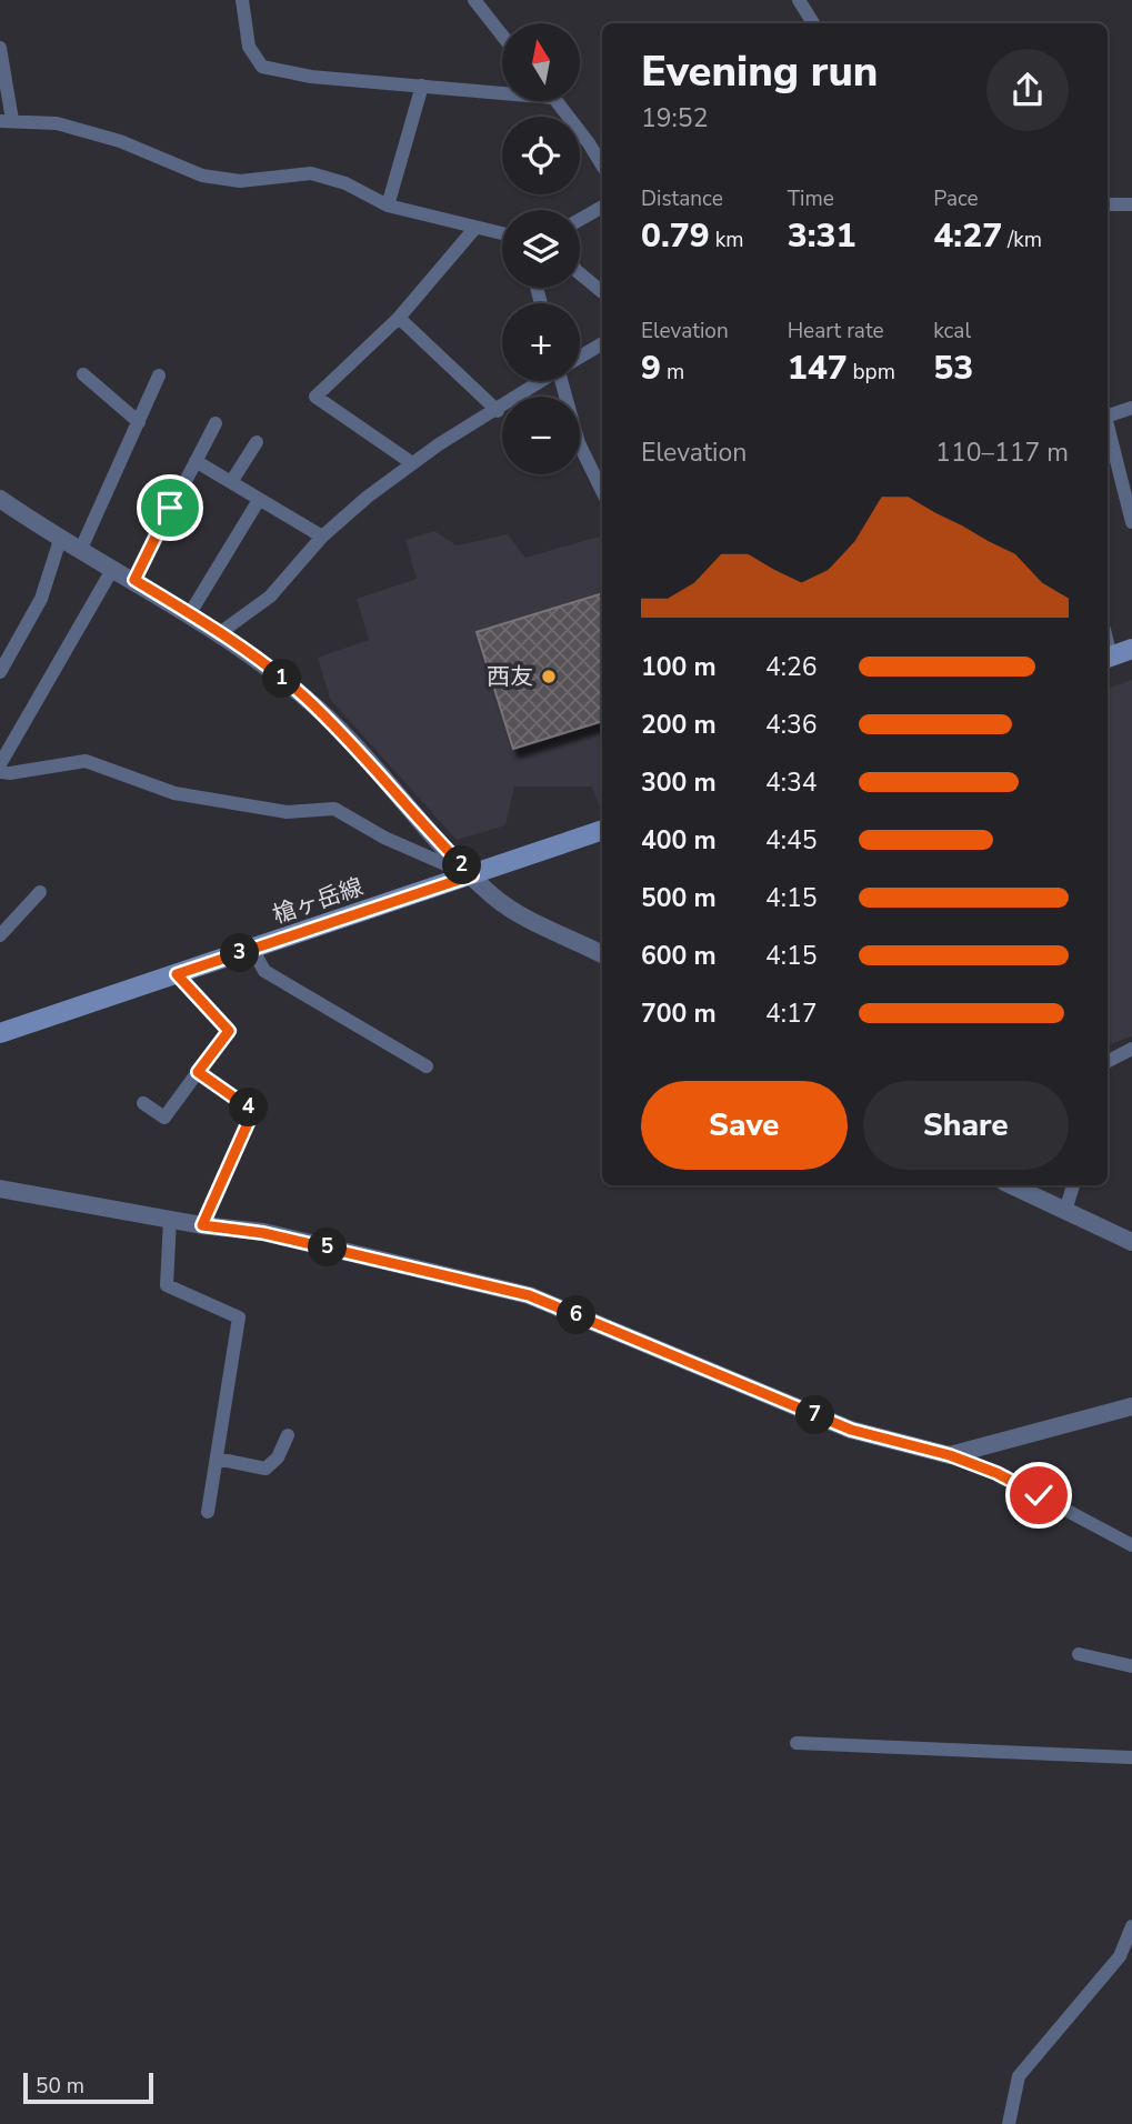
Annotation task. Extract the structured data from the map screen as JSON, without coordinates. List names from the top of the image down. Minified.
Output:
{"streets":{"main road":["槍ヶ岳線"]},"places":["西友"],"scale_bar":"50 m","north":"top","page":{"map_buttons":["+","−"],"heading":["Evening run","19:52"],"stats":[["Distance","0.79 km"],["Time","3:31"],["Pace","4:27 /km"],["Elevation","9 m"],["Heart rate","147 bpm"],["kcal","53"]],"chart":["Elevation","110–117 m"],"list":[{"name":"100 m","note":"4:26"},{"name":"200 m","note":"4:36"},{"name":"300 m","note":"4:34"},{"name":"400 m","note":"4:45"},{"name":"500 m","note":"4:15"},{"name":"600 m","note":"4:15"},{"name":"700 m","note":"4:17"}],"pins":["1","2","3","4","5","6","7"],"buttons":["Save","Share"],"scale":"50 m"}}
